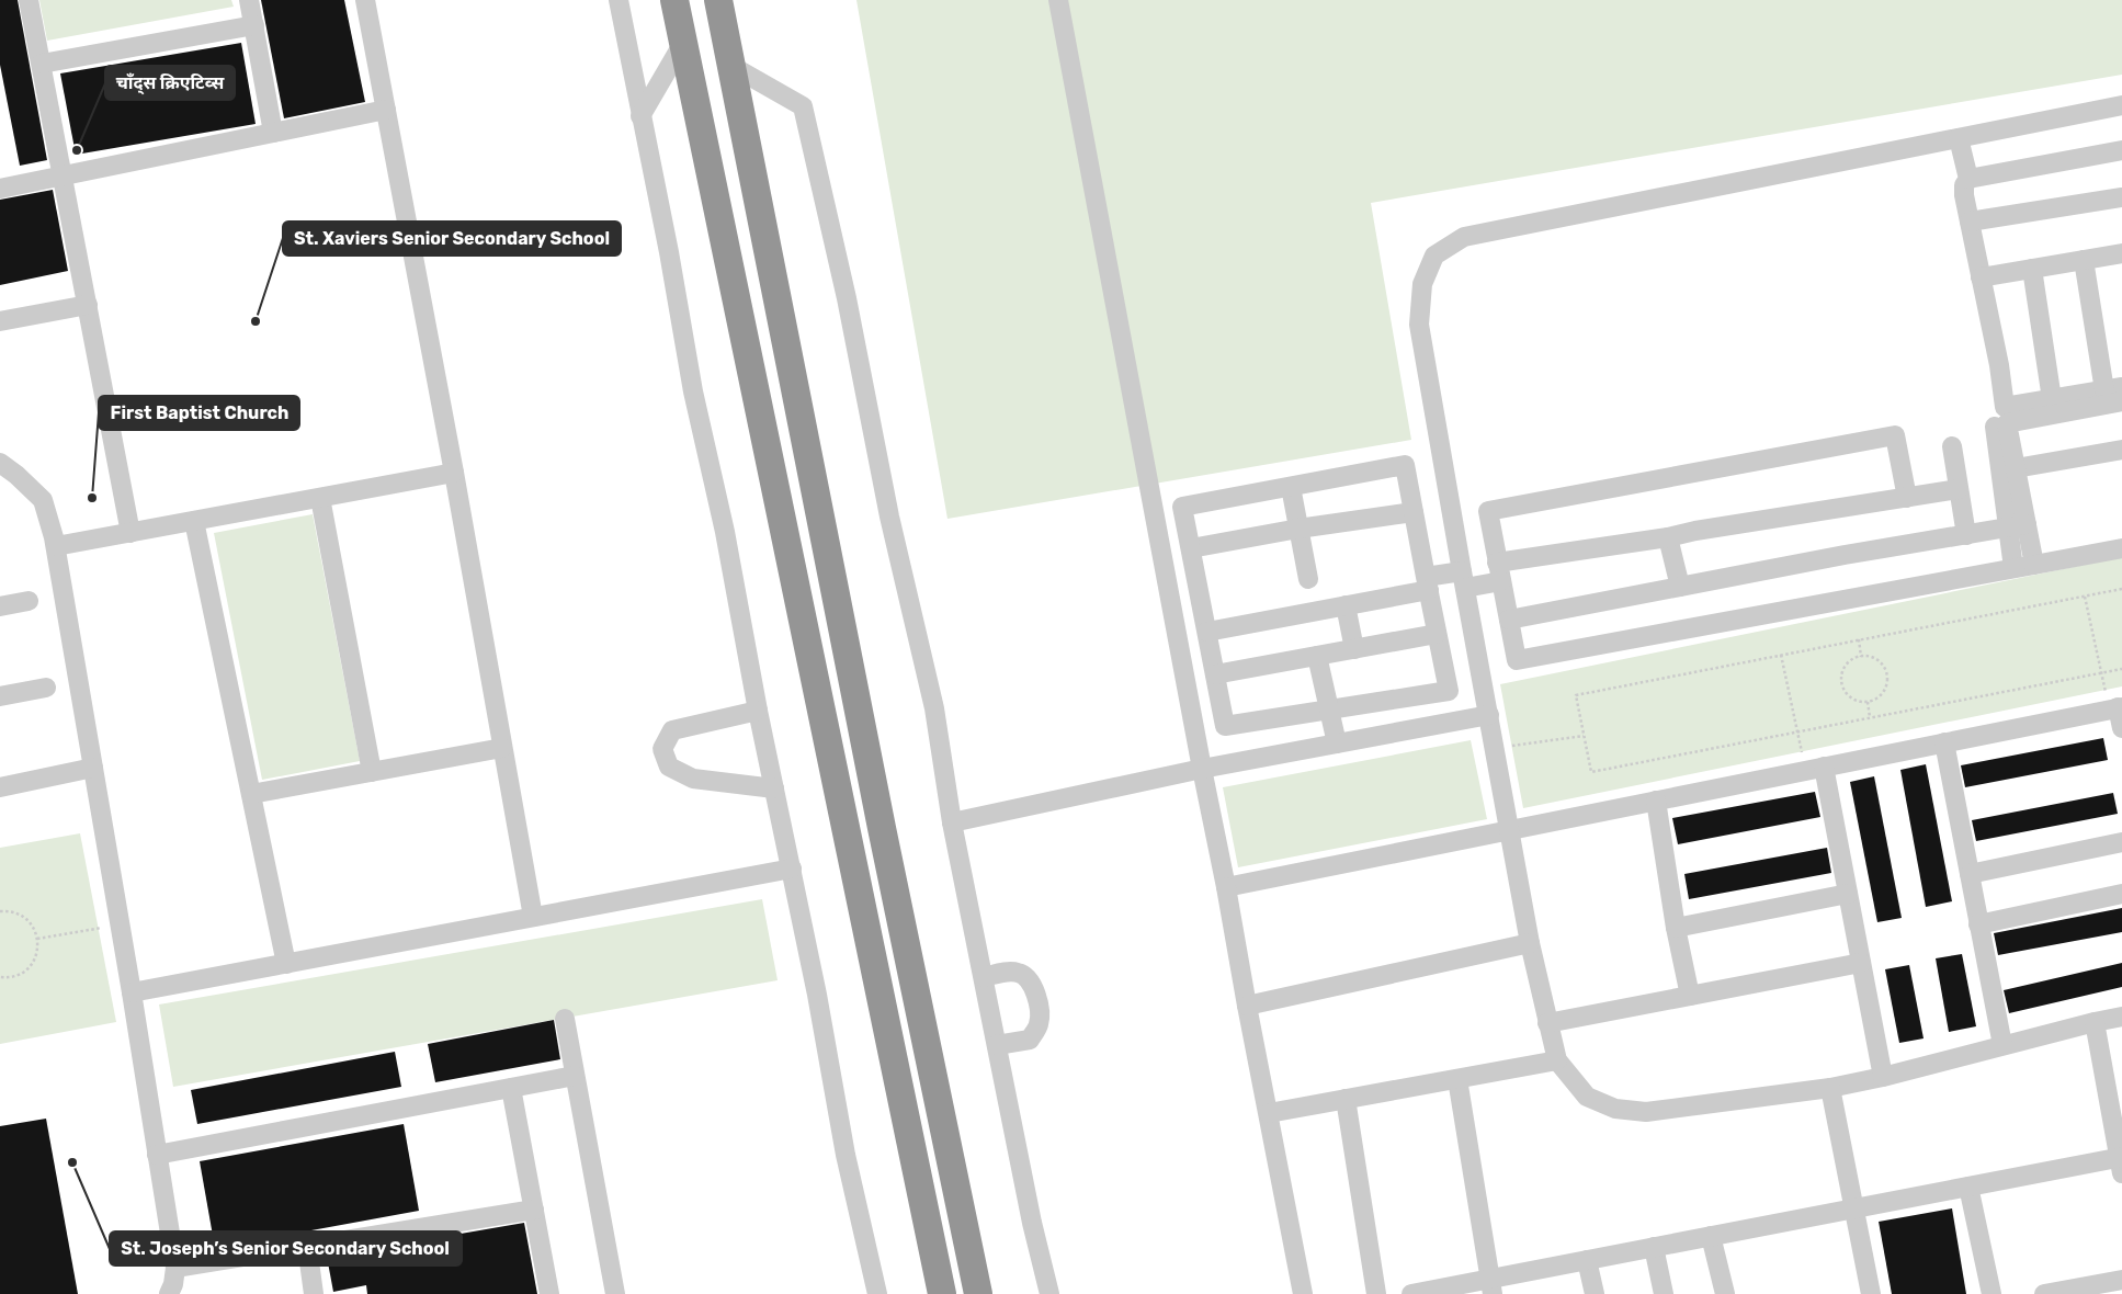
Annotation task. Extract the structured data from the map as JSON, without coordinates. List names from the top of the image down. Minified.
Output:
{"places":["चाँद्स क्रिएटिव्स","St. Xaviers Senior Secondary School","First Baptist Church","St. Joseph’s Senior Secondary School"]}
